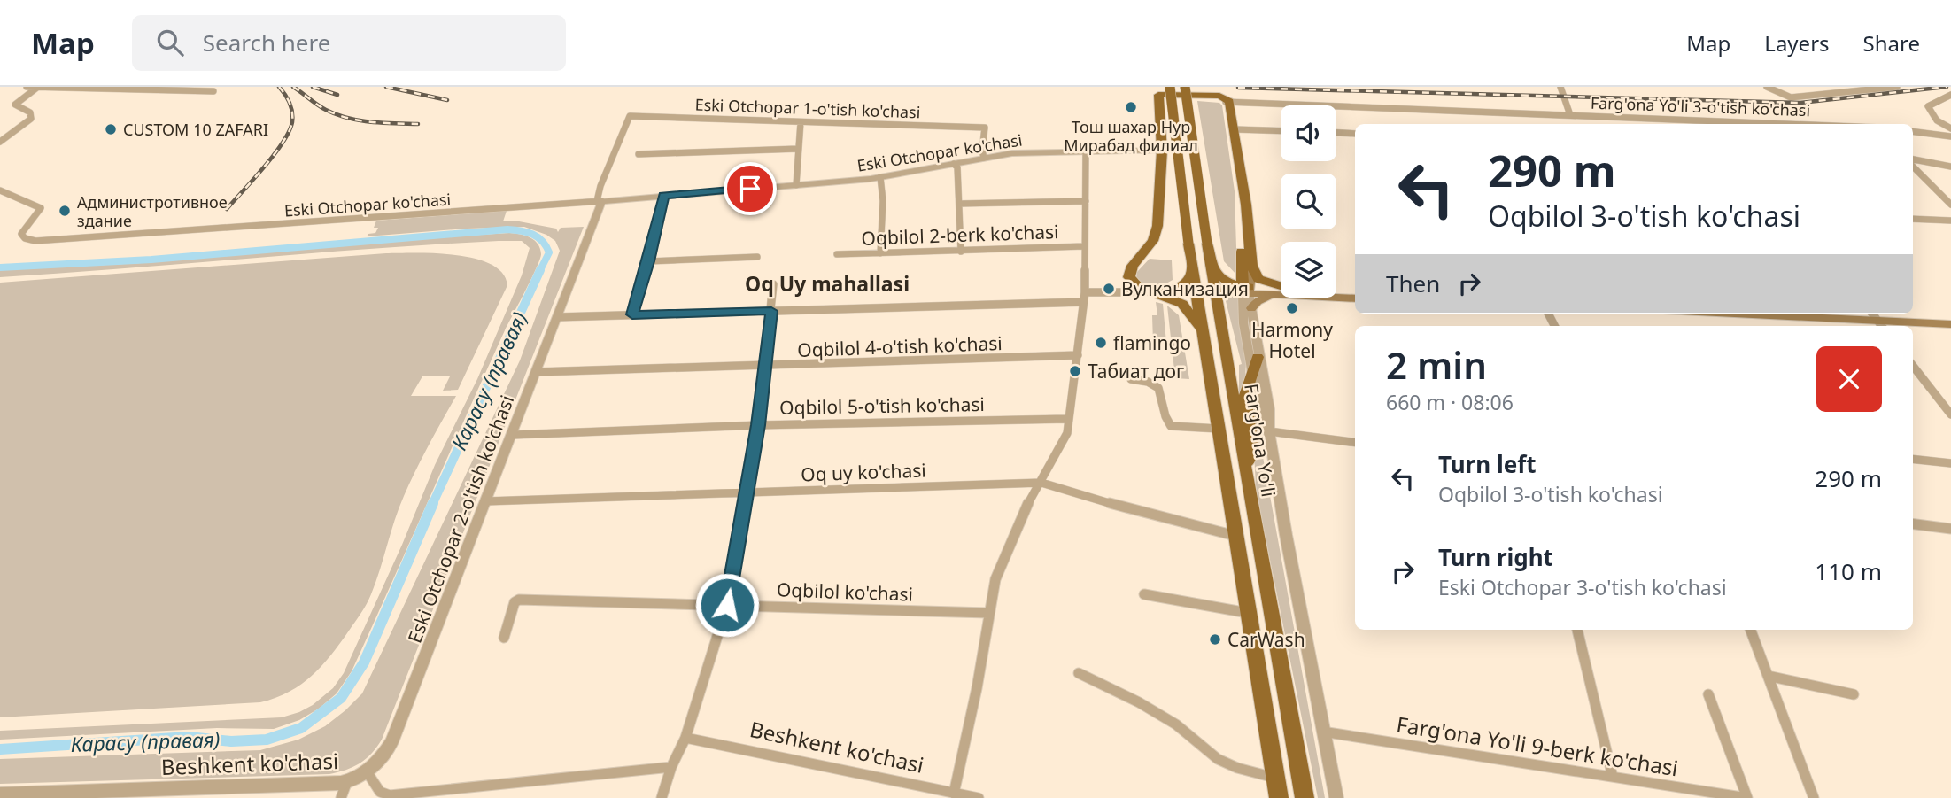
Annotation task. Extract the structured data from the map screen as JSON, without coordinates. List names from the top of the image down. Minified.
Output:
{"streets":{"main road":["Farg'ona Yo'li"],"street":["Farg'ona Yo'li 3-o'tish ko'chasi","Eski Otchopar 1-o'tish ko'chasi","Eski Otchopar ko'chasi","Oqbilol 2-berk ko'chasi","Oqbilol 4-o'tish ko'chasi","Oqbilol 5-o'tish ko'chasi","Oq uy ko'chasi","Eski Otchopar 2-o'tish ko'chasi","Oqbilol ko'chasi","Farg'ona Yo'li 9-berk ko'chasi","Beshkent ko'chasi"]},"crossings":[["Eski Otchopar 1-o'tish ko'chasi","Eski Otchopar ko'chasi"],["Eski Otchopar 1-o'tish ko'chasi","Eski Otchopar 2-o'tish ko'chasi"],["Eski Otchopar ko'chasi","Eski Otchopar 2-o'tish ko'chasi"],["Oqbilol 4-o'tish ko'chasi","Eski Otchopar 2-o'tish ko'chasi"],["Oqbilol 5-o'tish ko'chasi","Eski Otchopar 2-o'tish ko'chasi"],["Farg'ona Yo'li","Farg'ona Yo'li 9-berk ko'chasi"],["Oq uy ko'chasi","Eski Otchopar 2-o'tish ko'chasi"],["Eski Otchopar 2-o'tish ko'chasi","Beshkent ko'chasi"]],"districts":["Oq Uy mahallasi"],"water":["Карасу (правая)"],"places":["Тош шахар Нур Мирабад филиал","CUSTOM 10 ZAFARI","Администротивное здание","Вулканизация","Harmony Hotel","flamingo","Табиат дог","CarWash"],"page":{"header":"Map","search":"Search here","nav":["Map","Layers","Share"],"turn":["290 m","Oqbilol 3-o'tish ko'chasi"],"then":"Then","heading":["2 min","660 m · 08:06"],"list":[{"name":"Turn left","note":"Oqbilol 3-o'tish ko'chasi","value":"290 m"},{"name":"Turn right","note":"Eski Otchopar 3-o'tish ko'chasi","value":"110 m"}]}}
